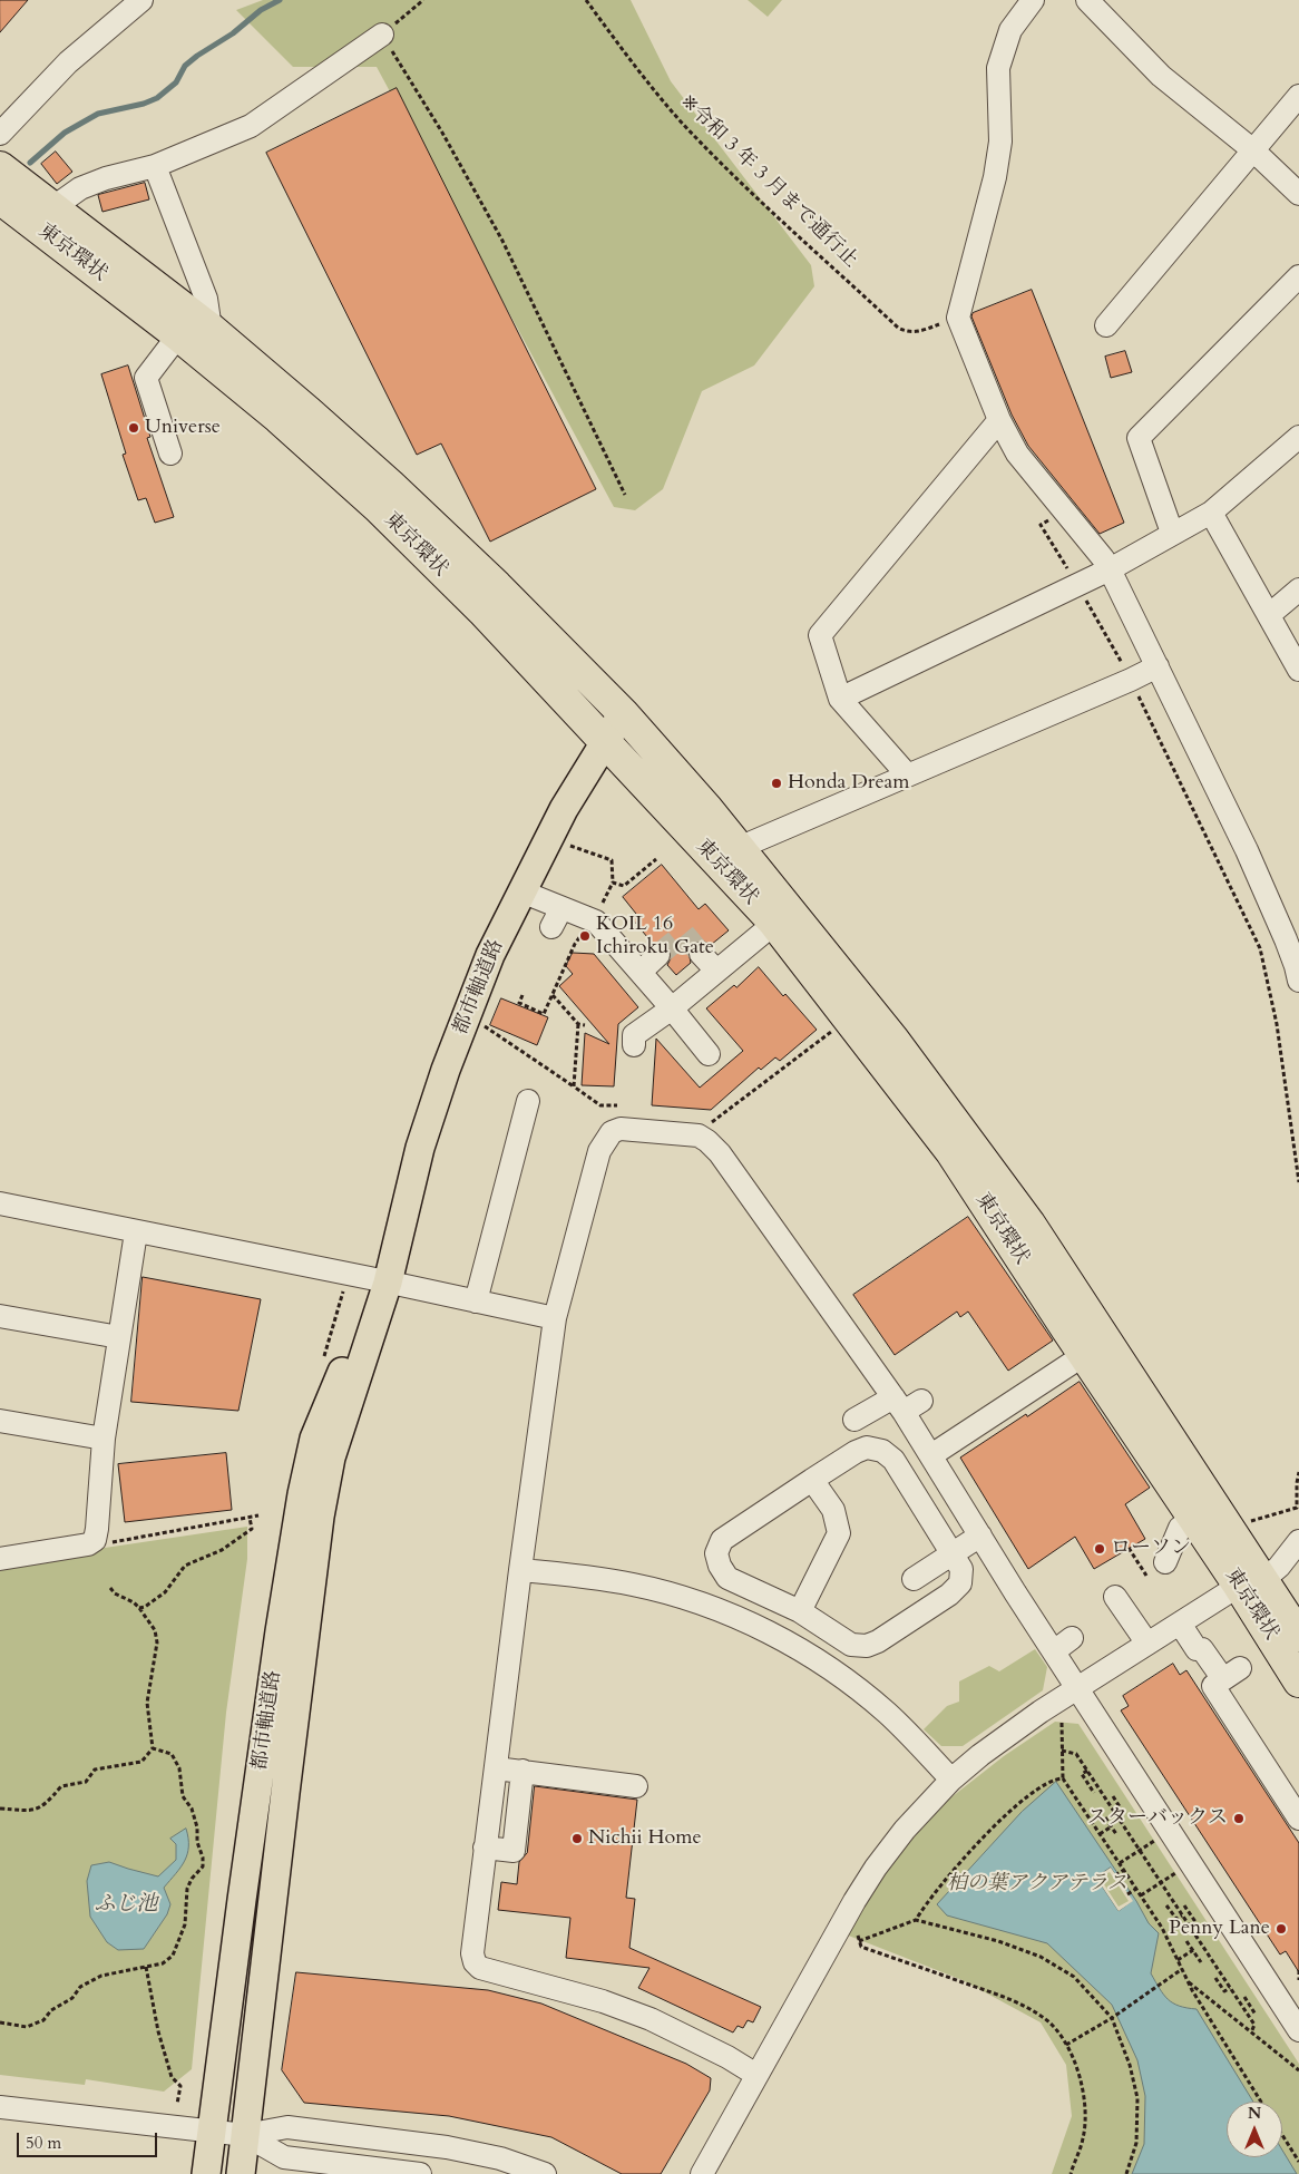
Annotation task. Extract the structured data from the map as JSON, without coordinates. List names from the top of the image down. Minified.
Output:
{"streets":{"highway":["東京環状"],"main road":["都市軸道路"],"path":["※令和 3 年 3 月まで通行止"]},"crossings":[["東京環状","都市軸道路"]],"water":["ふじ池"],"parks":["柏の葉アクアテラス"],"places":["Universe","Honda Dream","KOIL 16 Ichiroku Gate","ローソン","スターバックス","Nichii Home","Penny Lane"],"scale_bar":"50 m","north":"top"}
